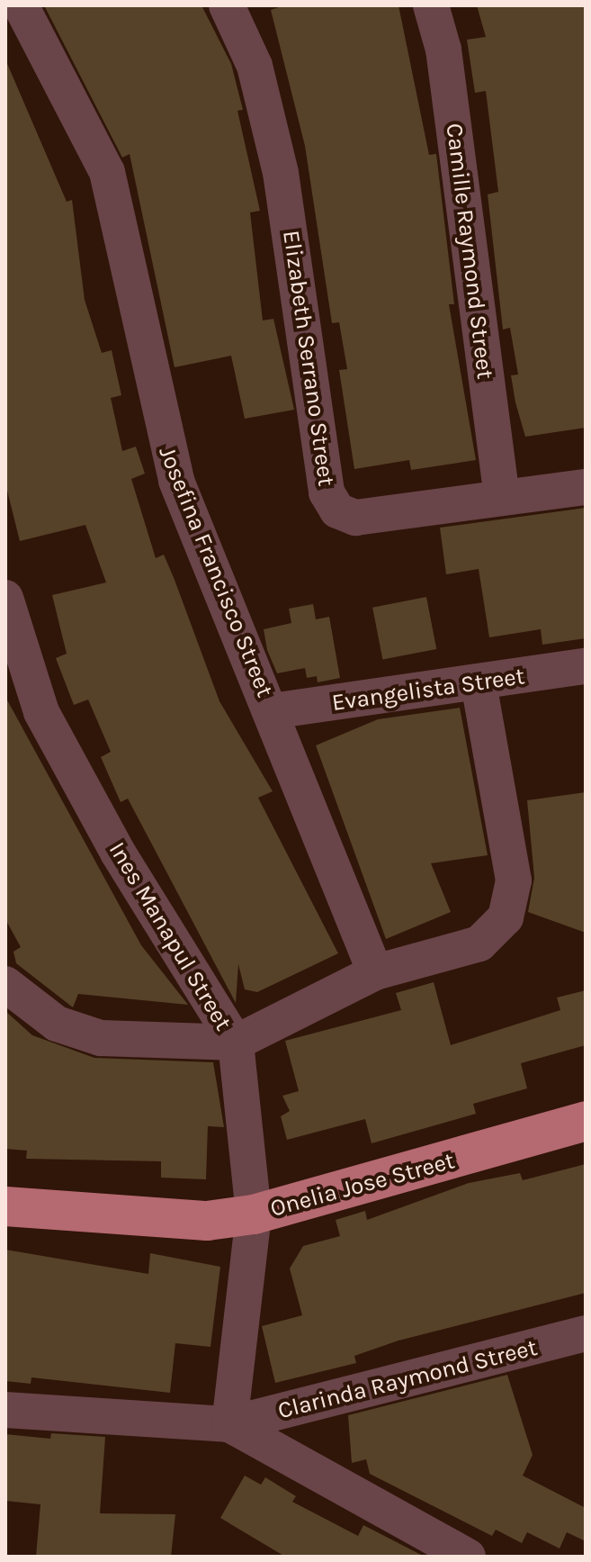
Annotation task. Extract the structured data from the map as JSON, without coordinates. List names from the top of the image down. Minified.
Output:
{"streets":{"main road":["Onelia Jose Street"],"street":["Camille Raymond Street","Elizabeth Serrano Street","Josefina Francisco Street","Evangelista Street","Ines Manapul Street","Clarinda Raymond Street"]},"crossings":[["Camille Raymond Street","Elizabeth Serrano Street"],["Josefina Francisco Street","Evangelista Street"],["Ines Manapul Street","Onelia Jose Street"],["Ines Manapul Street","Clarinda Raymond Street"]]}
